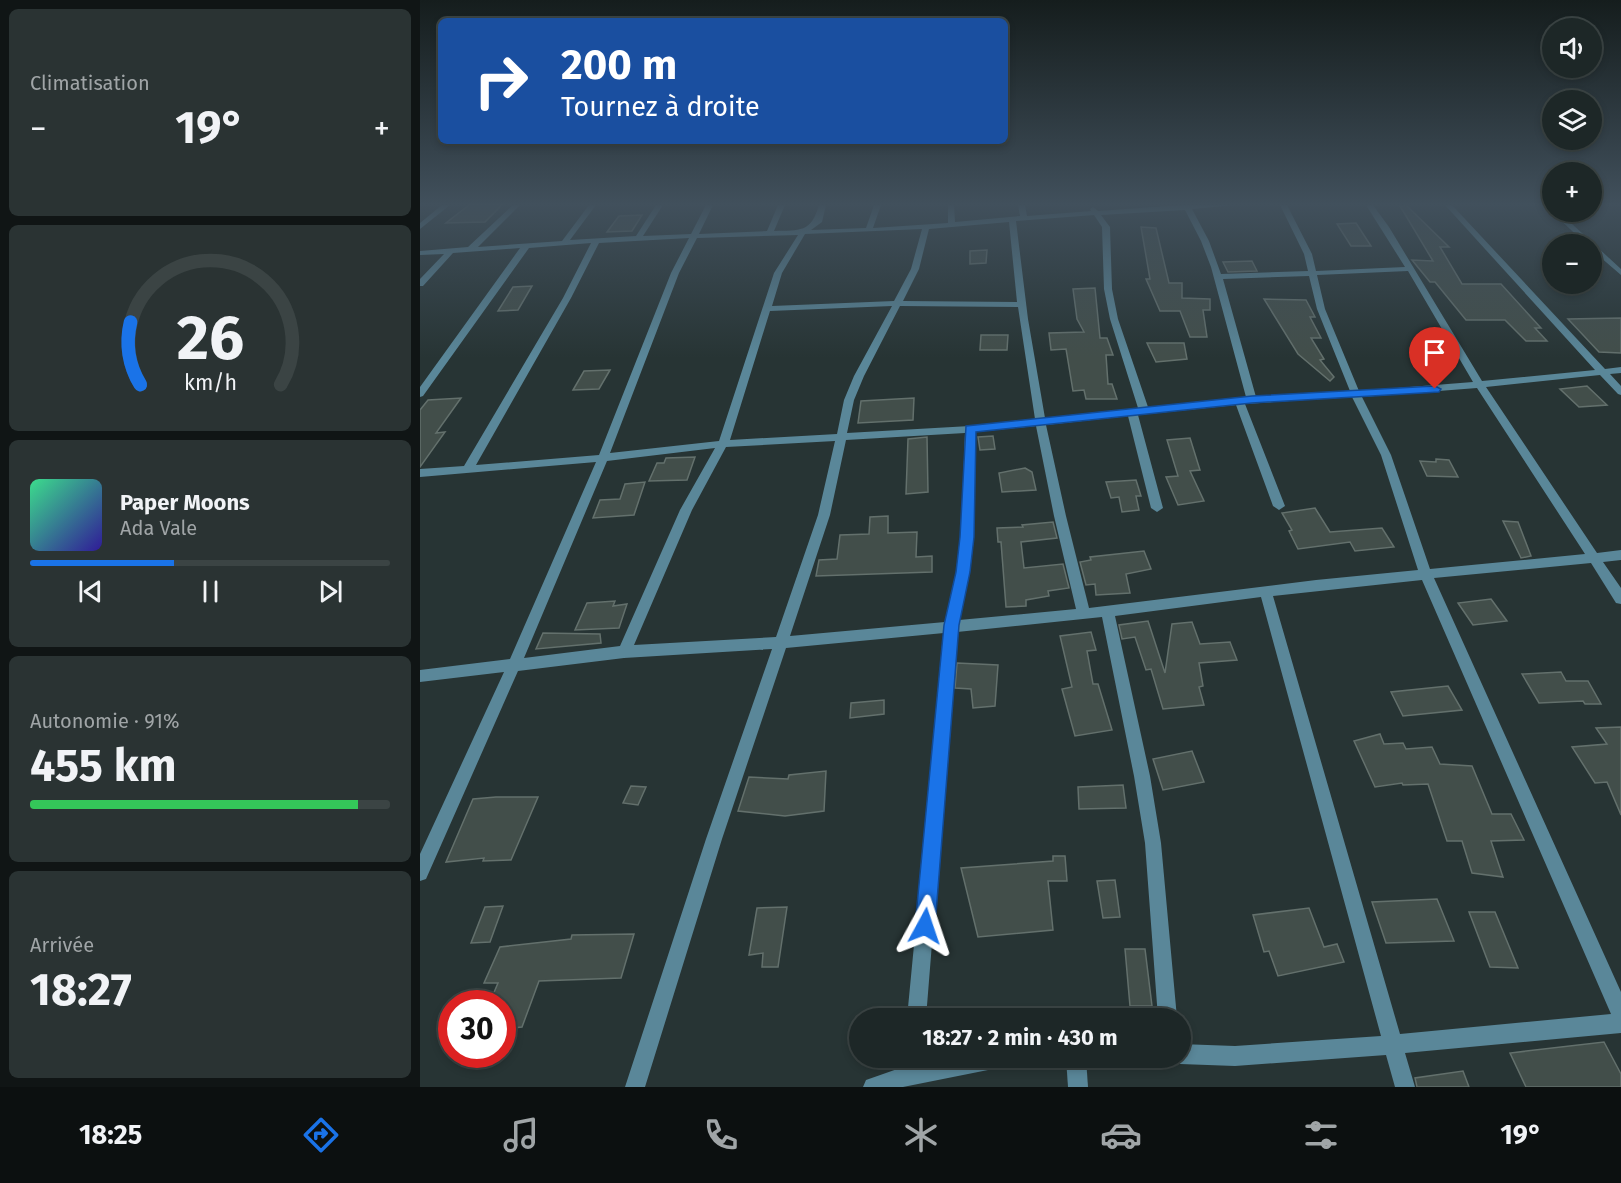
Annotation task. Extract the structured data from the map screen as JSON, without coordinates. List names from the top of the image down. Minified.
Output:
{"page":{"tile":["Climatisation",["Autonomie · 91%","455 km"],["Arrivée","18:27"]],"map_buttons":["+","−"],"turn":["200 m","Tournez à droite"],"heat":["−","19°","+"],"song":["Paper Moons","Ada Vale"],"limit":"30","trip":"18:27 · 2 min · 430 m","tabs":["18:25","19°"],"gauge":["26","km/h"]}}
